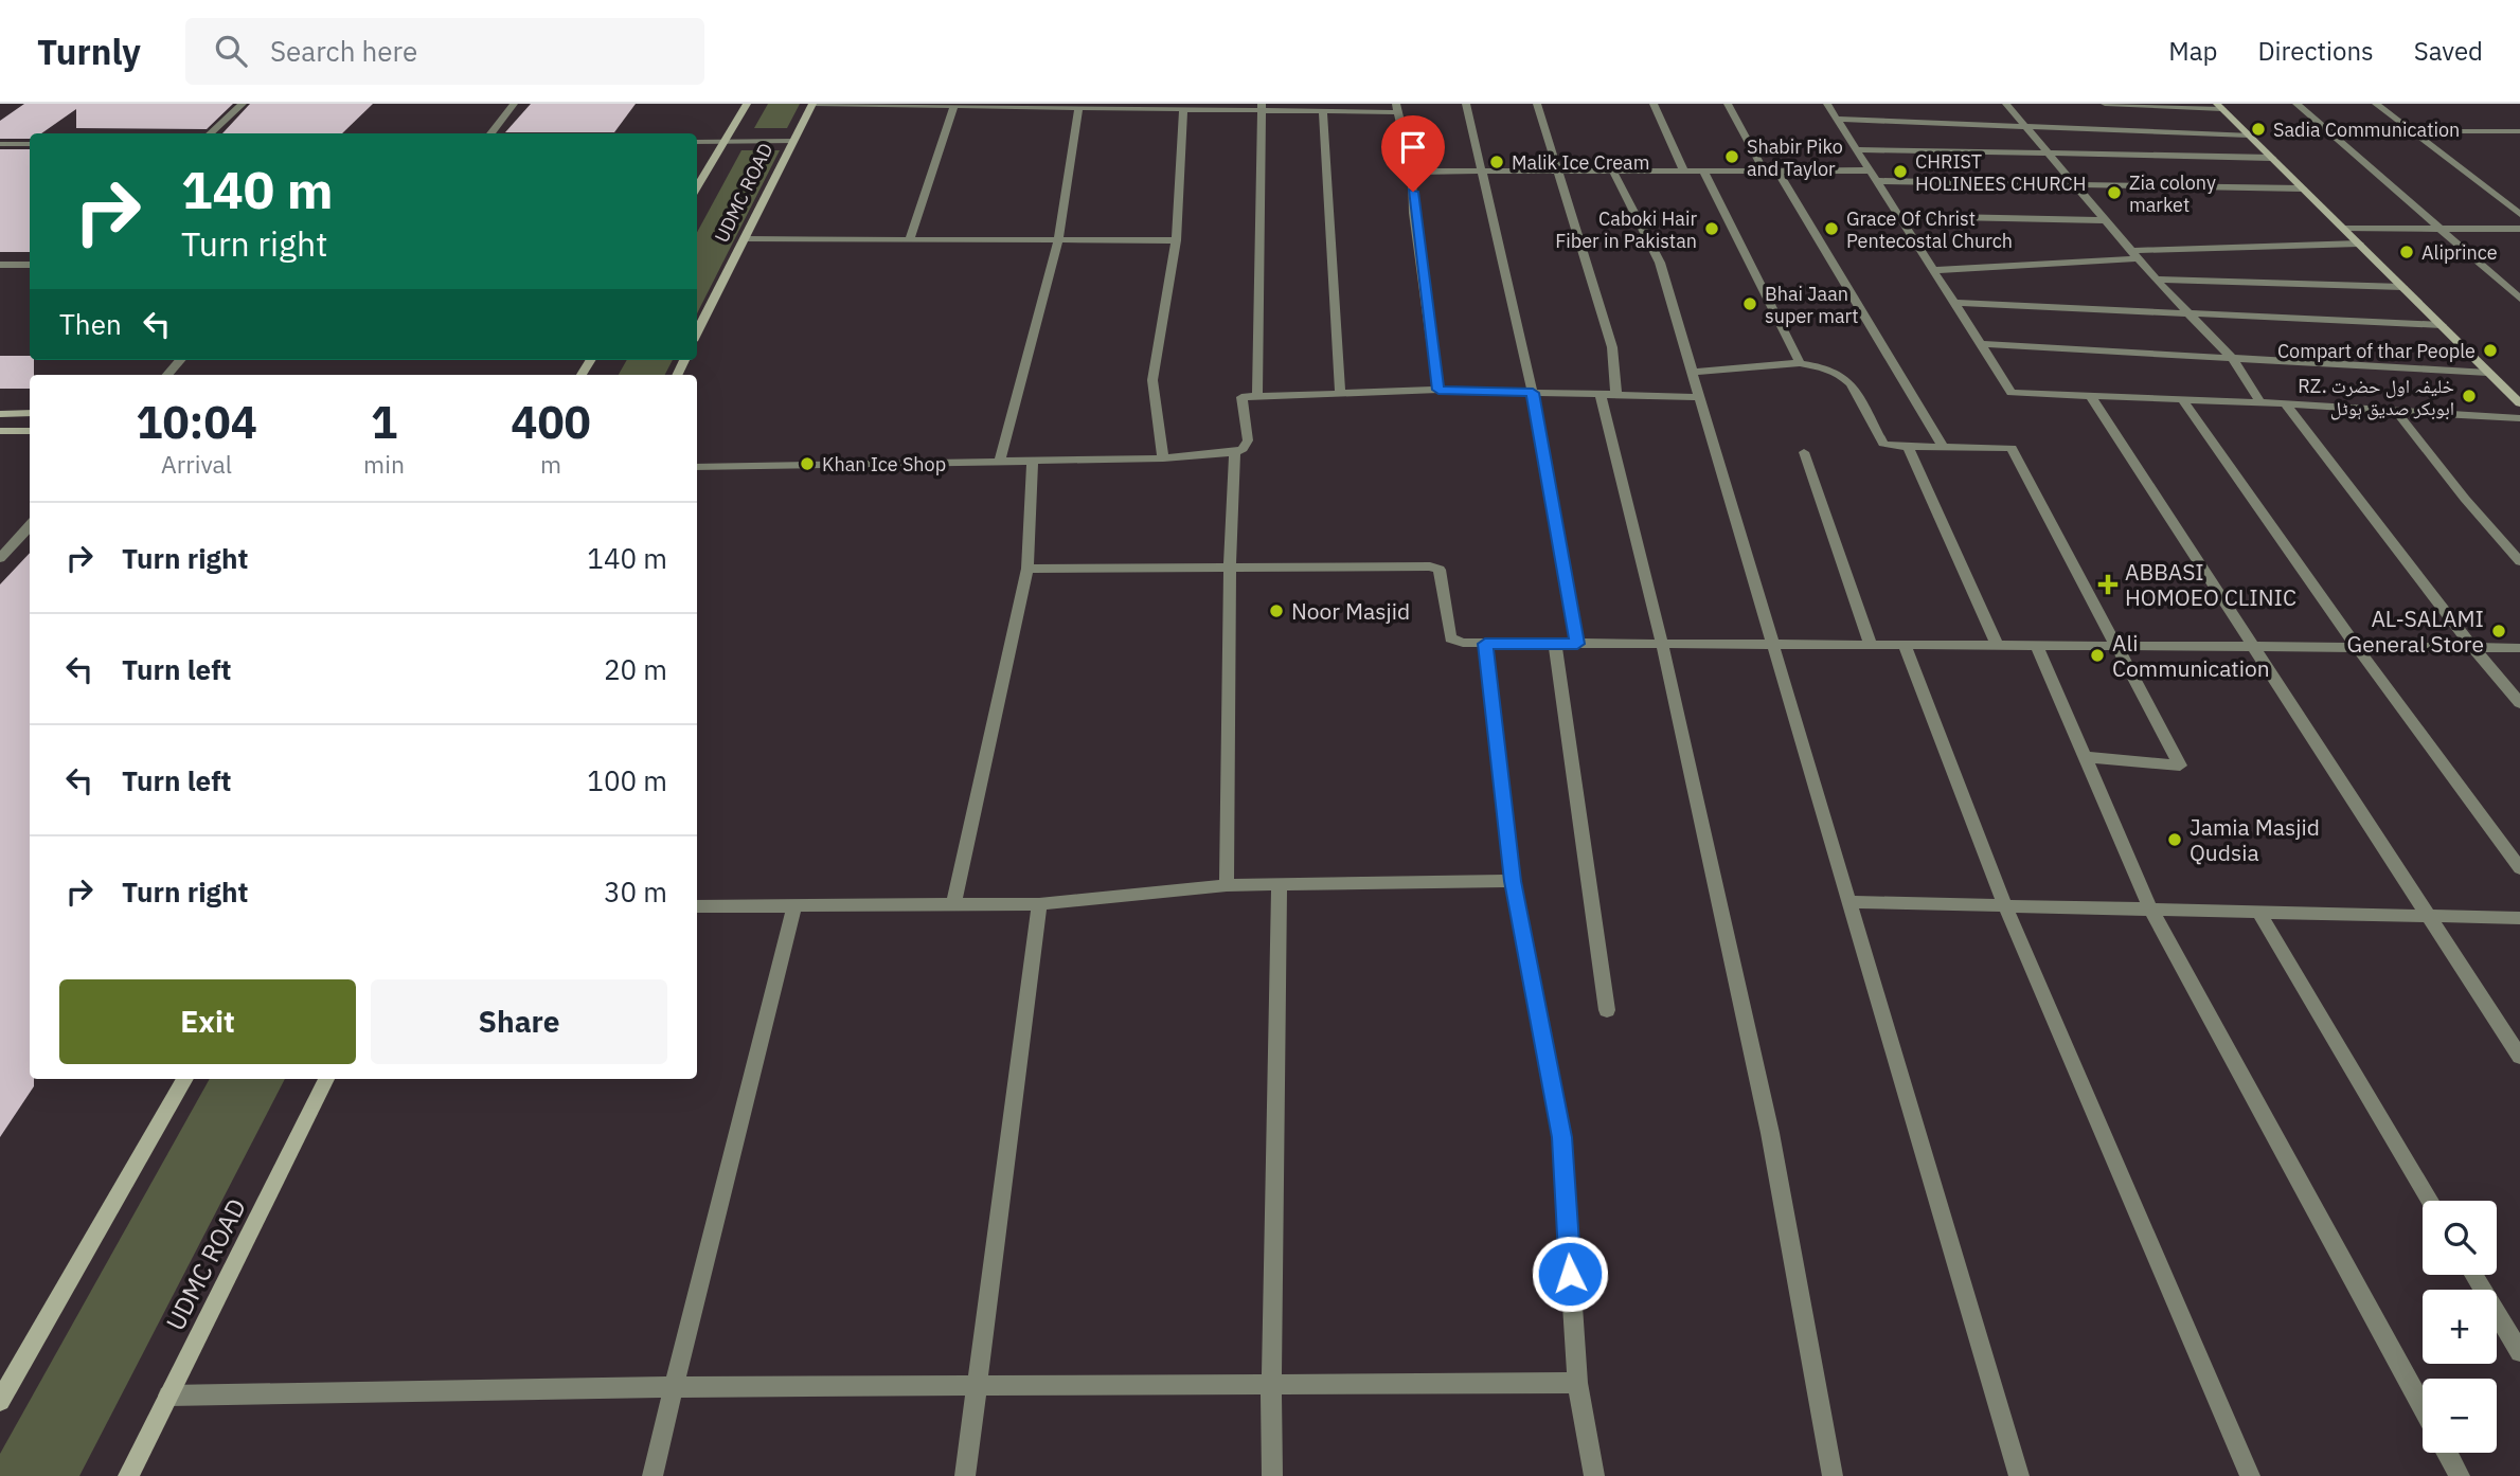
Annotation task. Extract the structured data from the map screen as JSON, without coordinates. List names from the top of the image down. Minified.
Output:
{"streets":{"main road":["UDMC ROAD"]},"places":{"other":["Sadia Communication","Shabir Piko and Taylor","Malik Ice Cream","CHRIST HOLINEES CHURCH","Zia colony market","Caboki Hair Fiber in Pakistan","Grace Of Christ Pentecostal Church","Aliprince","Bhai Jaan super mart","Compart of thar People","RZ. خلیفہ اول حضرت ابوبکر صدیق ہوٹل","Khan Ice Shop","Noor Masjid","AL-SALAMI General Store","Ali Communication","Jamia Masjid Qudsia"],"health":["ABBASI HOMOEO CLINIC"]},"page":{"header":"Turnly","search":"Search here","nav":["Map","Directions","Saved"],"turn":["140 m","Turn right"],"then":"Then","eta":["10:04","Arrival","1","min","400","m"],"list":[{"name":"Turn right","value":"140 m"},{"name":"Turn left","value":"20 m"},{"name":"Turn left","value":"100 m"},{"name":"Turn right","value":"30 m"}],"buttons":["Exit","Share"],"map_buttons":["+","−"]}}
